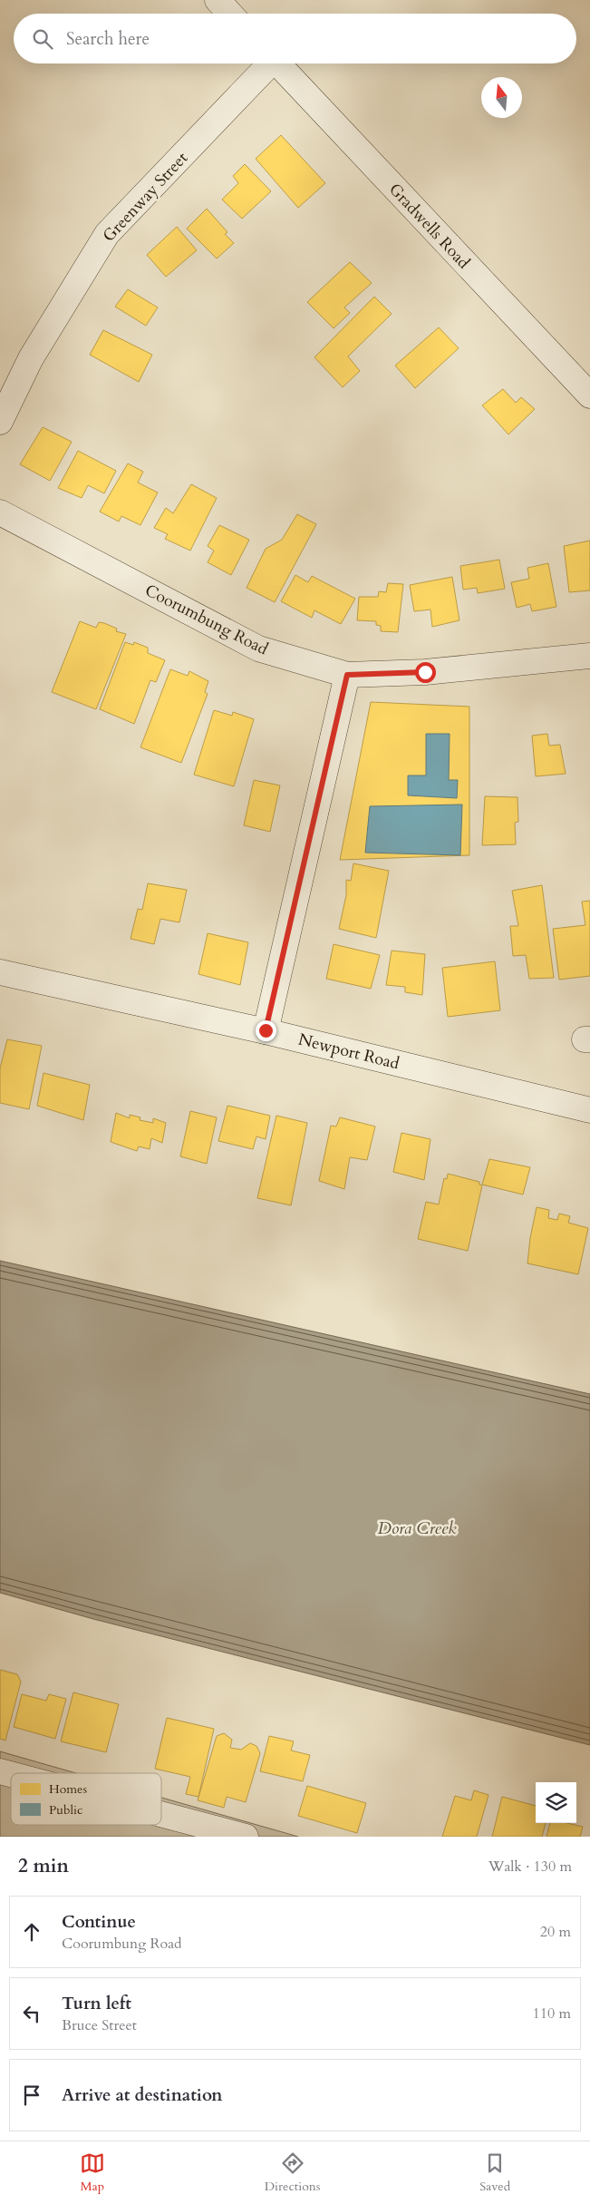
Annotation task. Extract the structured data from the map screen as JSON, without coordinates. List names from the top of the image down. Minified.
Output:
{"streets":{"street":["Greenway Street","Gradwells Road","Coorumbung Road","Newport Road"]},"water":["Dora Creek"],"legend":["Homes","Public"],"north":"top","page":{"search":"Search here","heading":["2 min","Walk · 130 m"],"list":[["Continue","Coorumbung Road","20 m"],["Turn left","Bruce Street","110 m"],"Arrive at destination"],"nav":["Map","Directions","Saved"]}}
